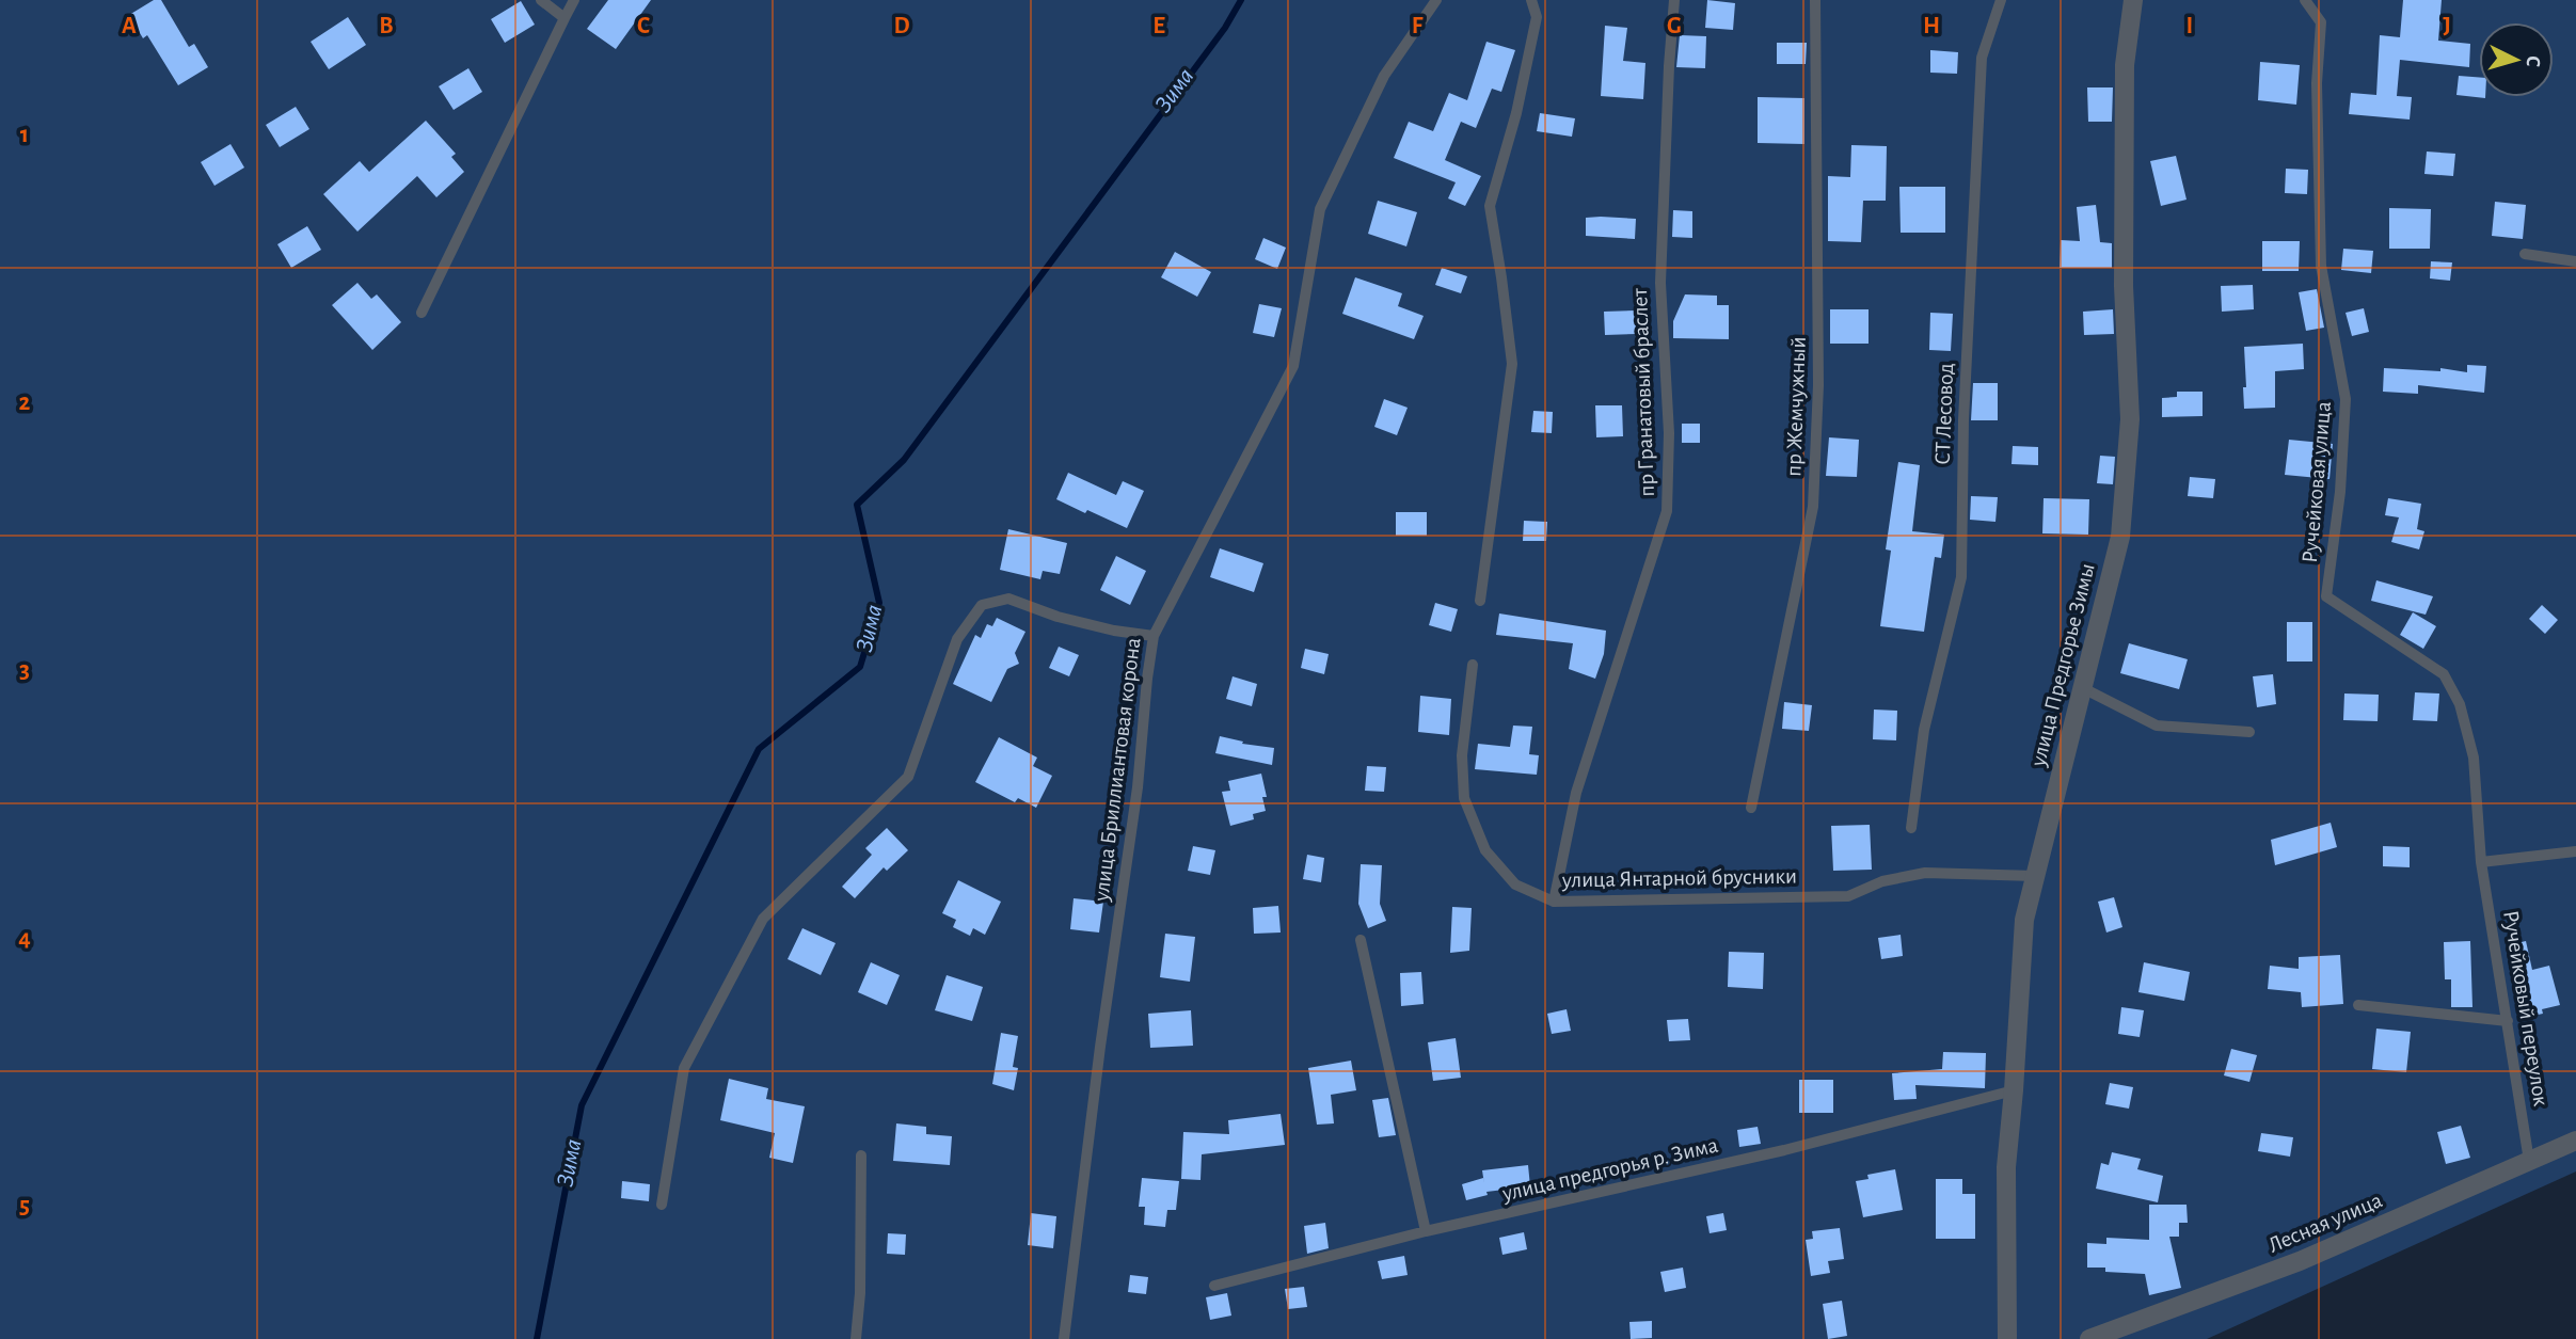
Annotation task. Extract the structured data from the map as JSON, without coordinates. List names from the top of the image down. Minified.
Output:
{"streets":{"street":["улица Предгорье Зимы","Лесная улица"],"lane":["пр Гранатовый браслет","пр Жемчужный","СТ Лесовод","Ручейковая улица","улица Бриллиантовая корона","улица Янтарной брусники","Ручейковый переулок","улица предгорья р. Зима"]},"crossings":[["пр Гранатовый браслет","улица Янтарной брусники"],["Ручейковая улица","Ручейковый переулок"],["улица Предгорье Зимы","улица Янтарной брусники"],["улица Предгорье Зимы","улица предгорья р. Зима"],["Ручейковый переулок","Лесная улица"]],"water":["Зима"],"north":"right","grid":{"columns":["A","B","C","D","E","F","G","H","I","J"],"rows":["1","2","3","4","5"]}}
